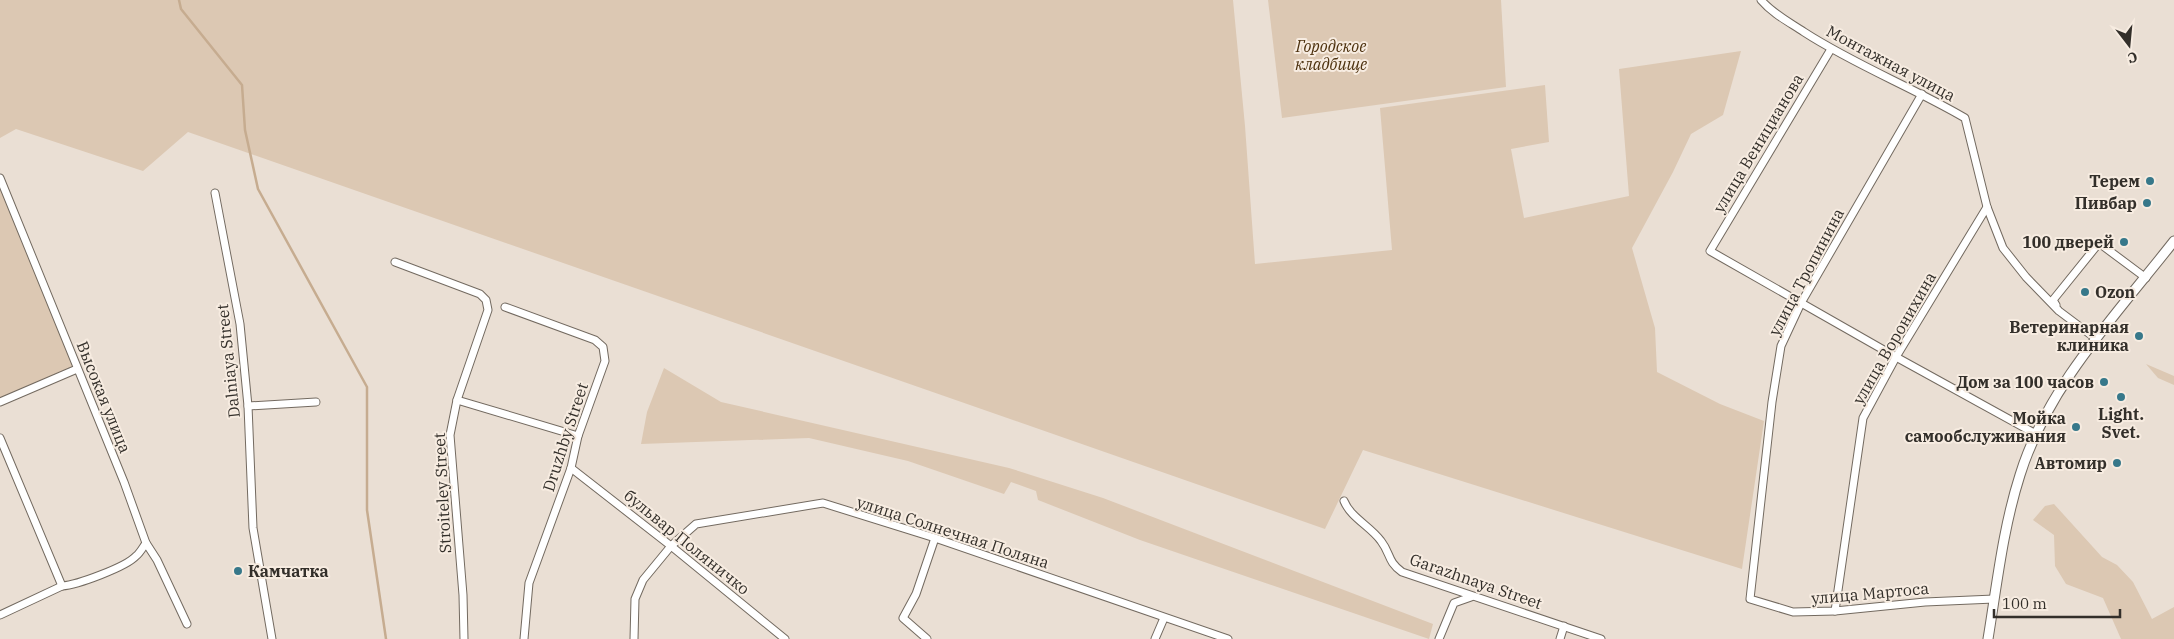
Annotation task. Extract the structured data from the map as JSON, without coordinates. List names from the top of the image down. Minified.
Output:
{"streets":{"street":["Монтажная улица","улица Веницианова","улица Тропинина","улица Воронихина","Dalniaya Street","Высокая улица","Druzhby Street","Stroiteley Street","улица Солнечная Поляна","бульвар Поляничко","Garazhnaya Street","улица Мартоса"]},"crossings":[["Монтажная улица","улица Веницианова"],["Монтажная улица","улица Тропинина"],["Монтажная улица","улица Воронихина"],["улица Веницианова","улица Тропинина"],["улица Тропинина","улица Мартоса"],["улица Воронихина","улица Мартоса"],["Druzhby Street","бульвар Поляничко"],["улица Солнечная Поляна","бульвар Поляничко"]],"parks":["Городское кладбище"],"places":["Терем","Пивбар","100 дверей","Ozon","Ветеринарная клиника","Дом за 100 часов","Light. Svet.","Мойка самообслуживания","Автомир","Камчатка"],"scale_bar":"100 m","north":"bottom"}
